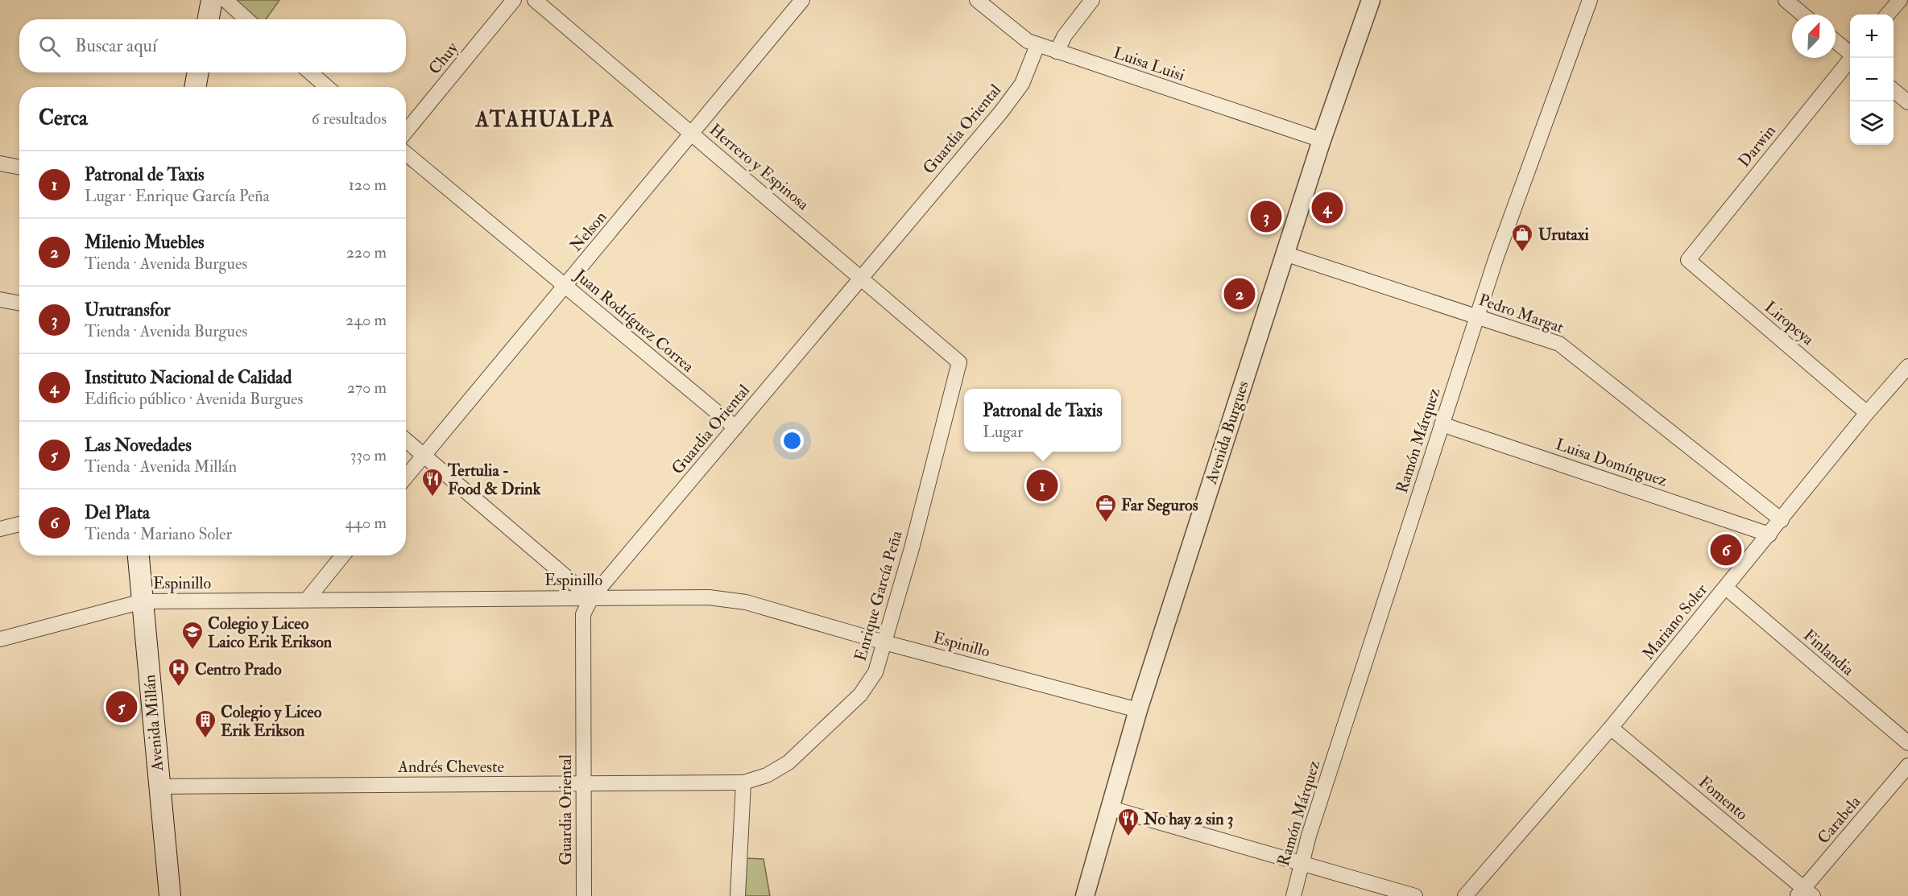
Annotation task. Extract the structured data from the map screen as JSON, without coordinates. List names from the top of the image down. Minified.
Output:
{"streets":{"main road":["Avenida Millán"],"street":["Chuy","Luisa Luisi","Guardia Oriental","Darwin","Herrero y Espinosa","Nelson","Pedro Margat","Juan Rodríguez Correa","Liropeya","Avenida Burgues","Ramón Márquez","Luisa Domínguez","Espinillo","Enrique García Peña","Mariano Soler","Finlandia","Andrés Cheveste","Fomento","Carabela"]},"crossings":[["Luisa Luisi","Guardia Oriental"],["Luisa Luisi","Avenida Burgues"],["Guardia Oriental","Herrero y Espinosa"],["Guardia Oriental","Juan Rodríguez Correa"],["Guardia Oriental","Espinillo"],["Guardia Oriental","Andrés Cheveste"],["Darwin","Liropeya"],["Herrero y Espinosa","Nelson"],["Herrero y Espinosa","Enrique García Peña"],["Nelson","Juan Rodríguez Correa"],["Pedro Margat","Avenida Burgues"],["Pedro Margat","Ramón Márquez"],["Pedro Margat","Mariano Soler"],["Liropeya","Mariano Soler"],["Avenida Burgues","Espinillo"],["Ramón Márquez","Luisa Domínguez"],["Luisa Domínguez","Mariano Soler"],["Espinillo","Enrique García Peña"],["Espinillo","Avenida Millán"],["Enrique García Peña","Andrés Cheveste"],["Mariano Soler","Finlandia"],["Mariano Soler","Fomento"],["Avenida Millán","Andrés Cheveste"],["Fomento","Carabela"]],"districts":["ATAHUALPA"],"places":{"shop":["Urutaxi"],"restaurant":["Tertulia - Food & Drink","No hay 2 sin 3"],"office":["Far Seguros"],"school or university":["Colegio y Liceo Laico Erik Erikson"],"hospital":["Centro Prado"],"building":["Colegio y Liceo Erik Erikson"]},"north":"top right","page":{"map_buttons":["+","−"],"search":"Buscar aquí","heading":["Cerca","6 resultados"],"list":[{"mark":"1","name":"Patronal de Taxis","note":"Lugar · Enrique García Peña","value":"120 m"},{"mark":"2","name":"Milenio Muebles","note":"Tienda · Avenida Burgues","value":"220 m"},{"mark":"3","name":"Urutransfor","note":"Tienda · Avenida Burgues","value":"240 m"},{"mark":"4","name":"Instituto Nacional de Calidad","note":"Edificio público · Avenida Burgues","value":"270 m"},{"mark":"5","name":"Las Novedades","note":"Tienda · Avenida Millán","value":"330 m"},{"mark":"6","name":"Del Plata","note":"Tienda · Mariano Soler","value":"440 m"}],"pins":["4","3","2","1","6","5"],"popup":["Patronal de Taxis","Lugar"]}}
